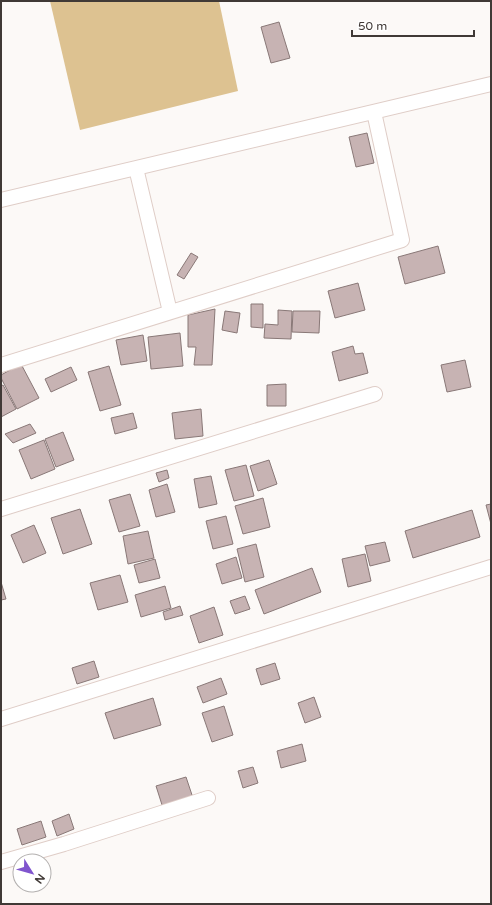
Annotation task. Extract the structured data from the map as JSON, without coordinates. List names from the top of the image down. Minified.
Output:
{"scale_bar":"50 m","north":"bottom right"}
